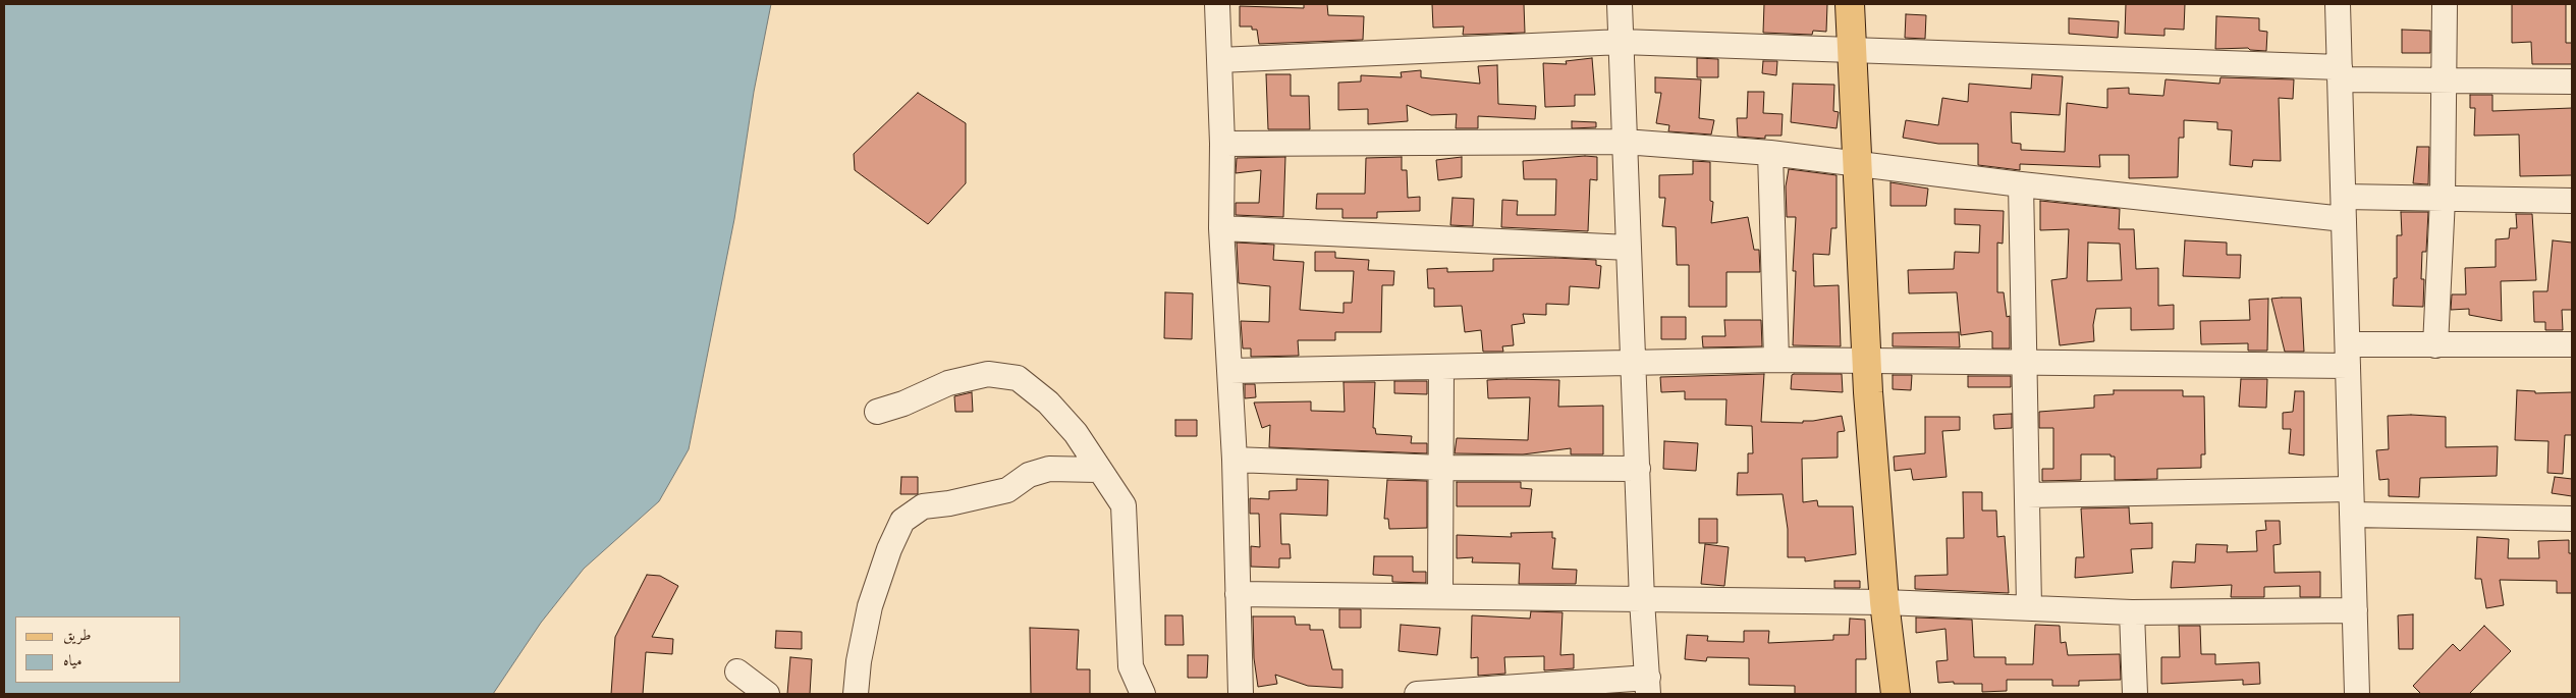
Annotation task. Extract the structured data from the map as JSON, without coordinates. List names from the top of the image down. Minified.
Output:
{"legend":["طريق","مياه"]}
